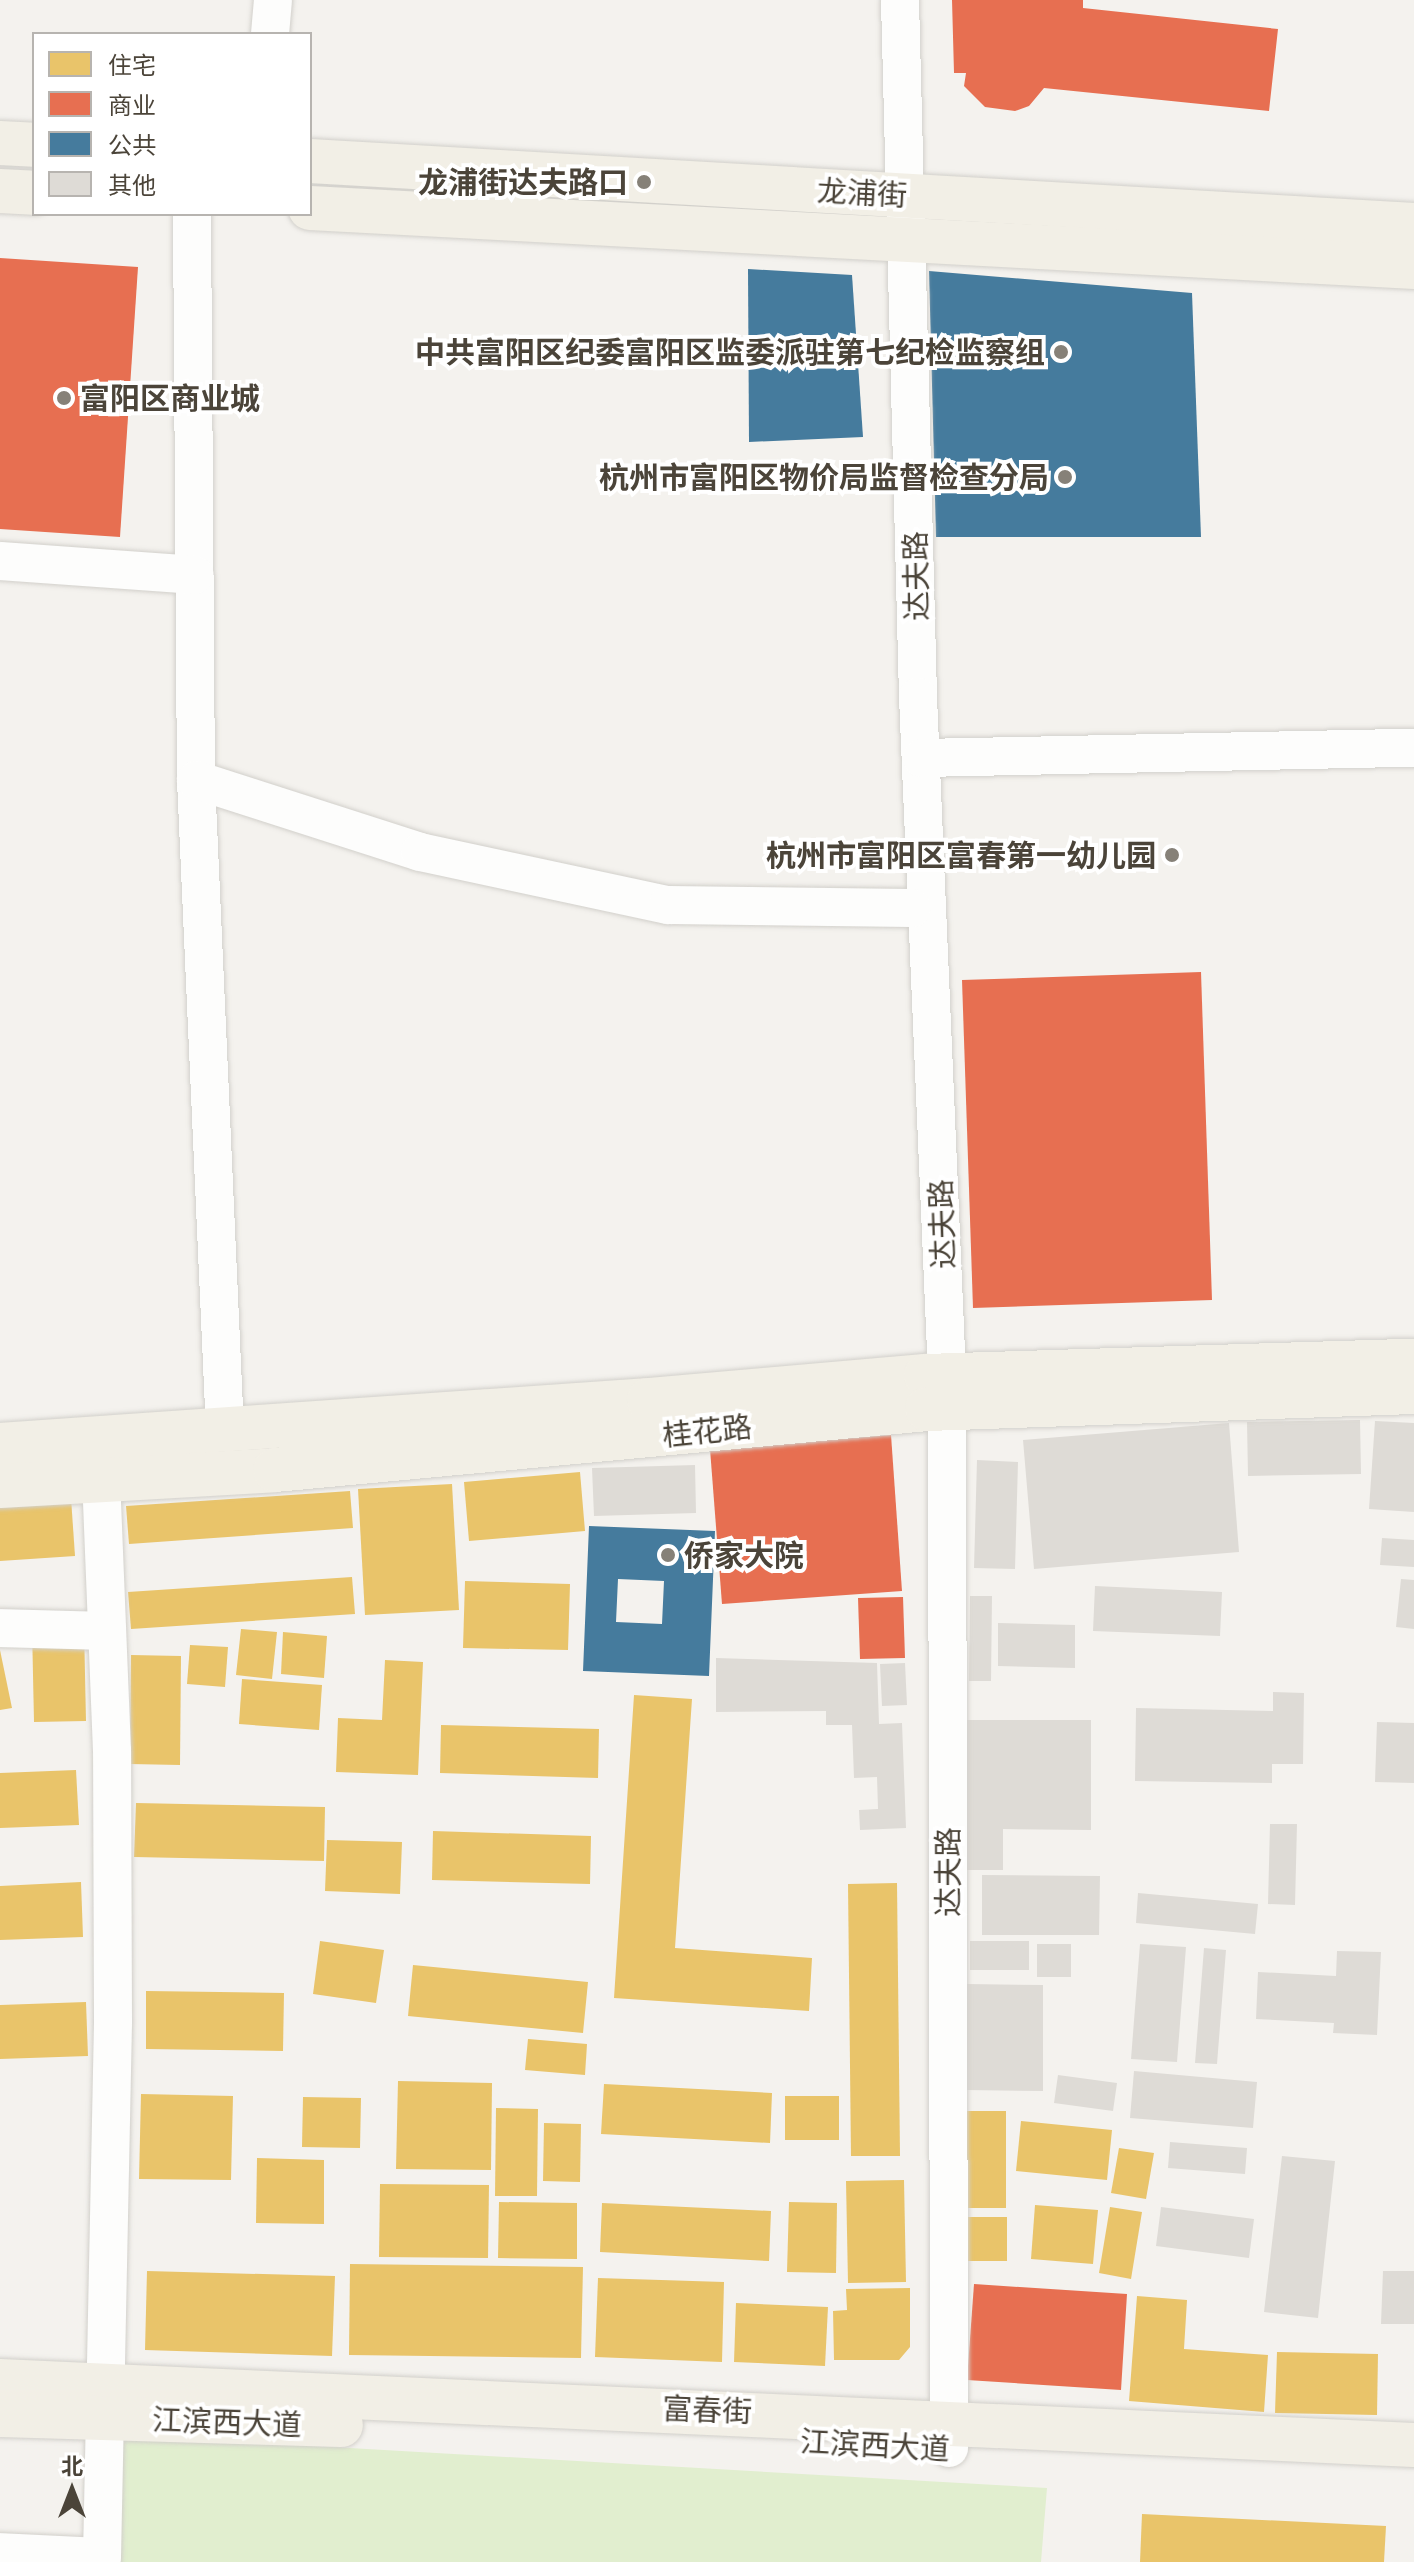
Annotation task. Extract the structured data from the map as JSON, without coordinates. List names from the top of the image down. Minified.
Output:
{"streets":{"main road":["龙浦街","桂花路","富春街","江滨西大道"],"street":["达夫路"]},"crossings":[["龙浦街","达夫路"],["达夫路","桂花路"],["达夫路","富春街"],["达夫路","江滨西大道"],["富春街","江滨西大道"]],"places":["龙浦街达夫路口","中共富阳区纪委富阳区监委派驻第七纪检监察组","富阳区商业城","杭州市富阳区物价局监督检查分局","杭州市富阳区富春第一幼儿园","侨家大院"],"legend":["住宅","商业","公共","其他"],"north":"top"}
